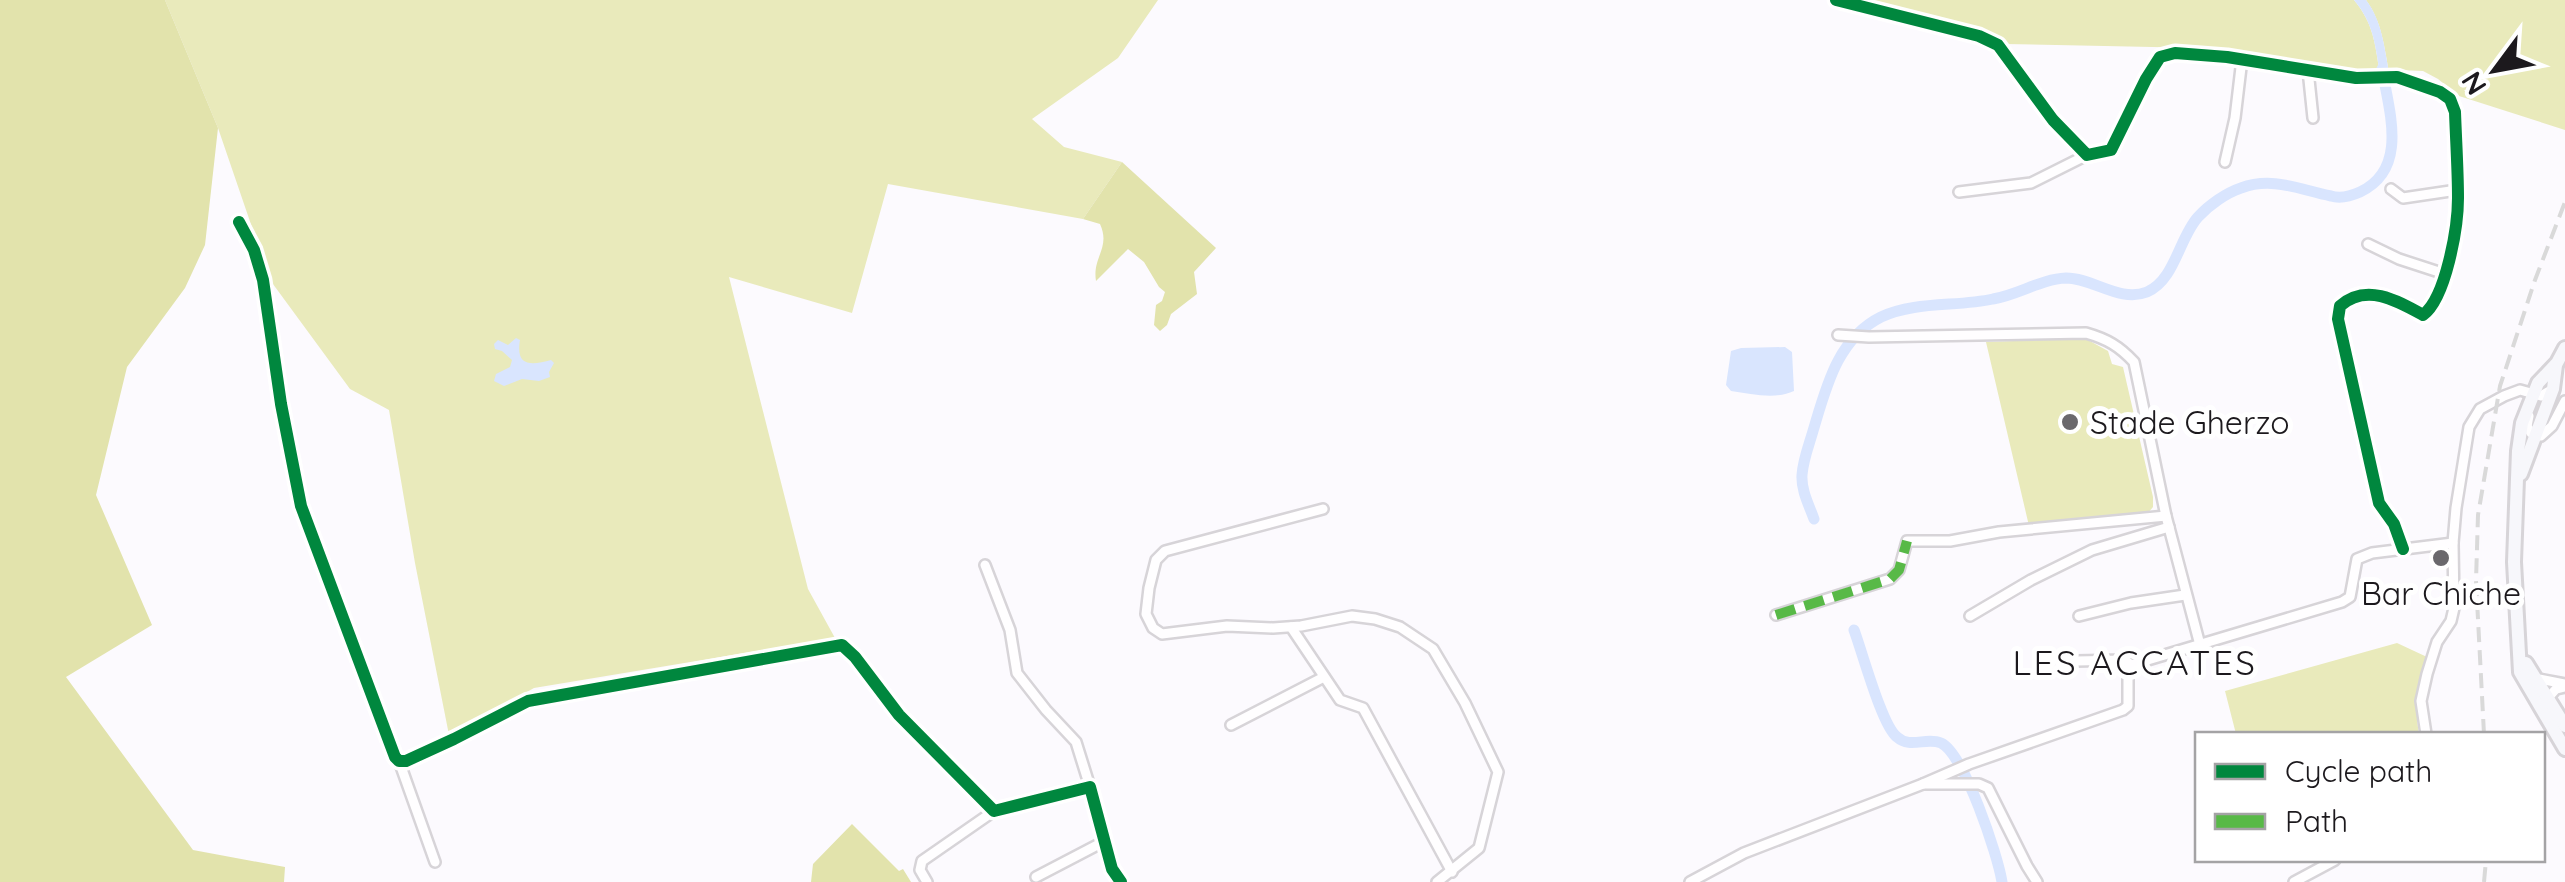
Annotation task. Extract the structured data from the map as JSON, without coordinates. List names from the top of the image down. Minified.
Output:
{"districts":["LES ACCATES"],"places":["Stade Gherzo","Bar Chiche"],"legend":["Cycle path","Path"],"north":"bottom left"}
